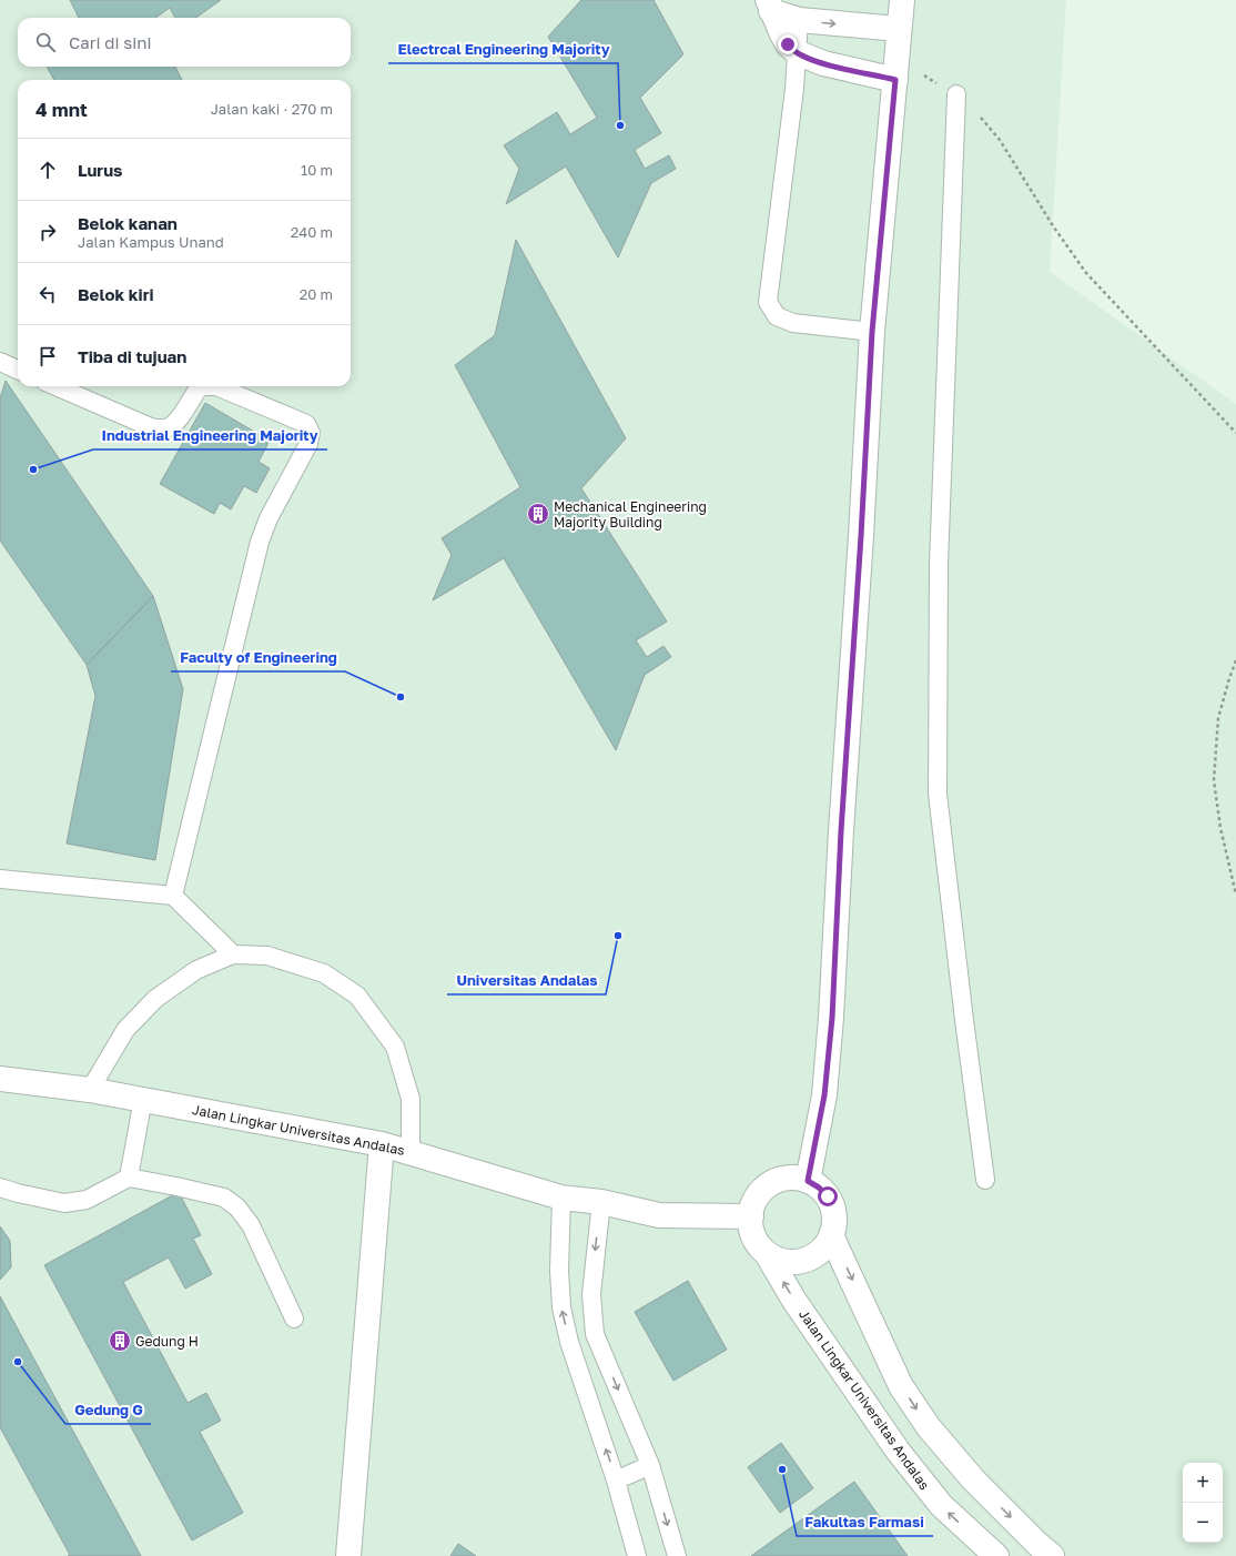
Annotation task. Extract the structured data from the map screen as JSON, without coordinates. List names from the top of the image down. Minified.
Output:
{"streets":{"street":["Jalan Lingkar Universitas Andalas"]},"places":{"other":["Electrcal Engineering Majority","Industrial Engineering Majority","Faculty of Engineering","Universitas Andalas","Gedung G","Fakultas Farmasi"],"building":["Mechanical Engineering Majority Building","Gedung H"]},"page":{"search":"Cari di sini","heading":["4 mnt","Jalan kaki · 270 m"],"list":[["Lurus","10 m"],["Belok kanan","Jalan Kampus Unand","240 m"],["Belok kiri","20 m"],"Tiba di tujuan"],"map_buttons":["+","−"]}}
